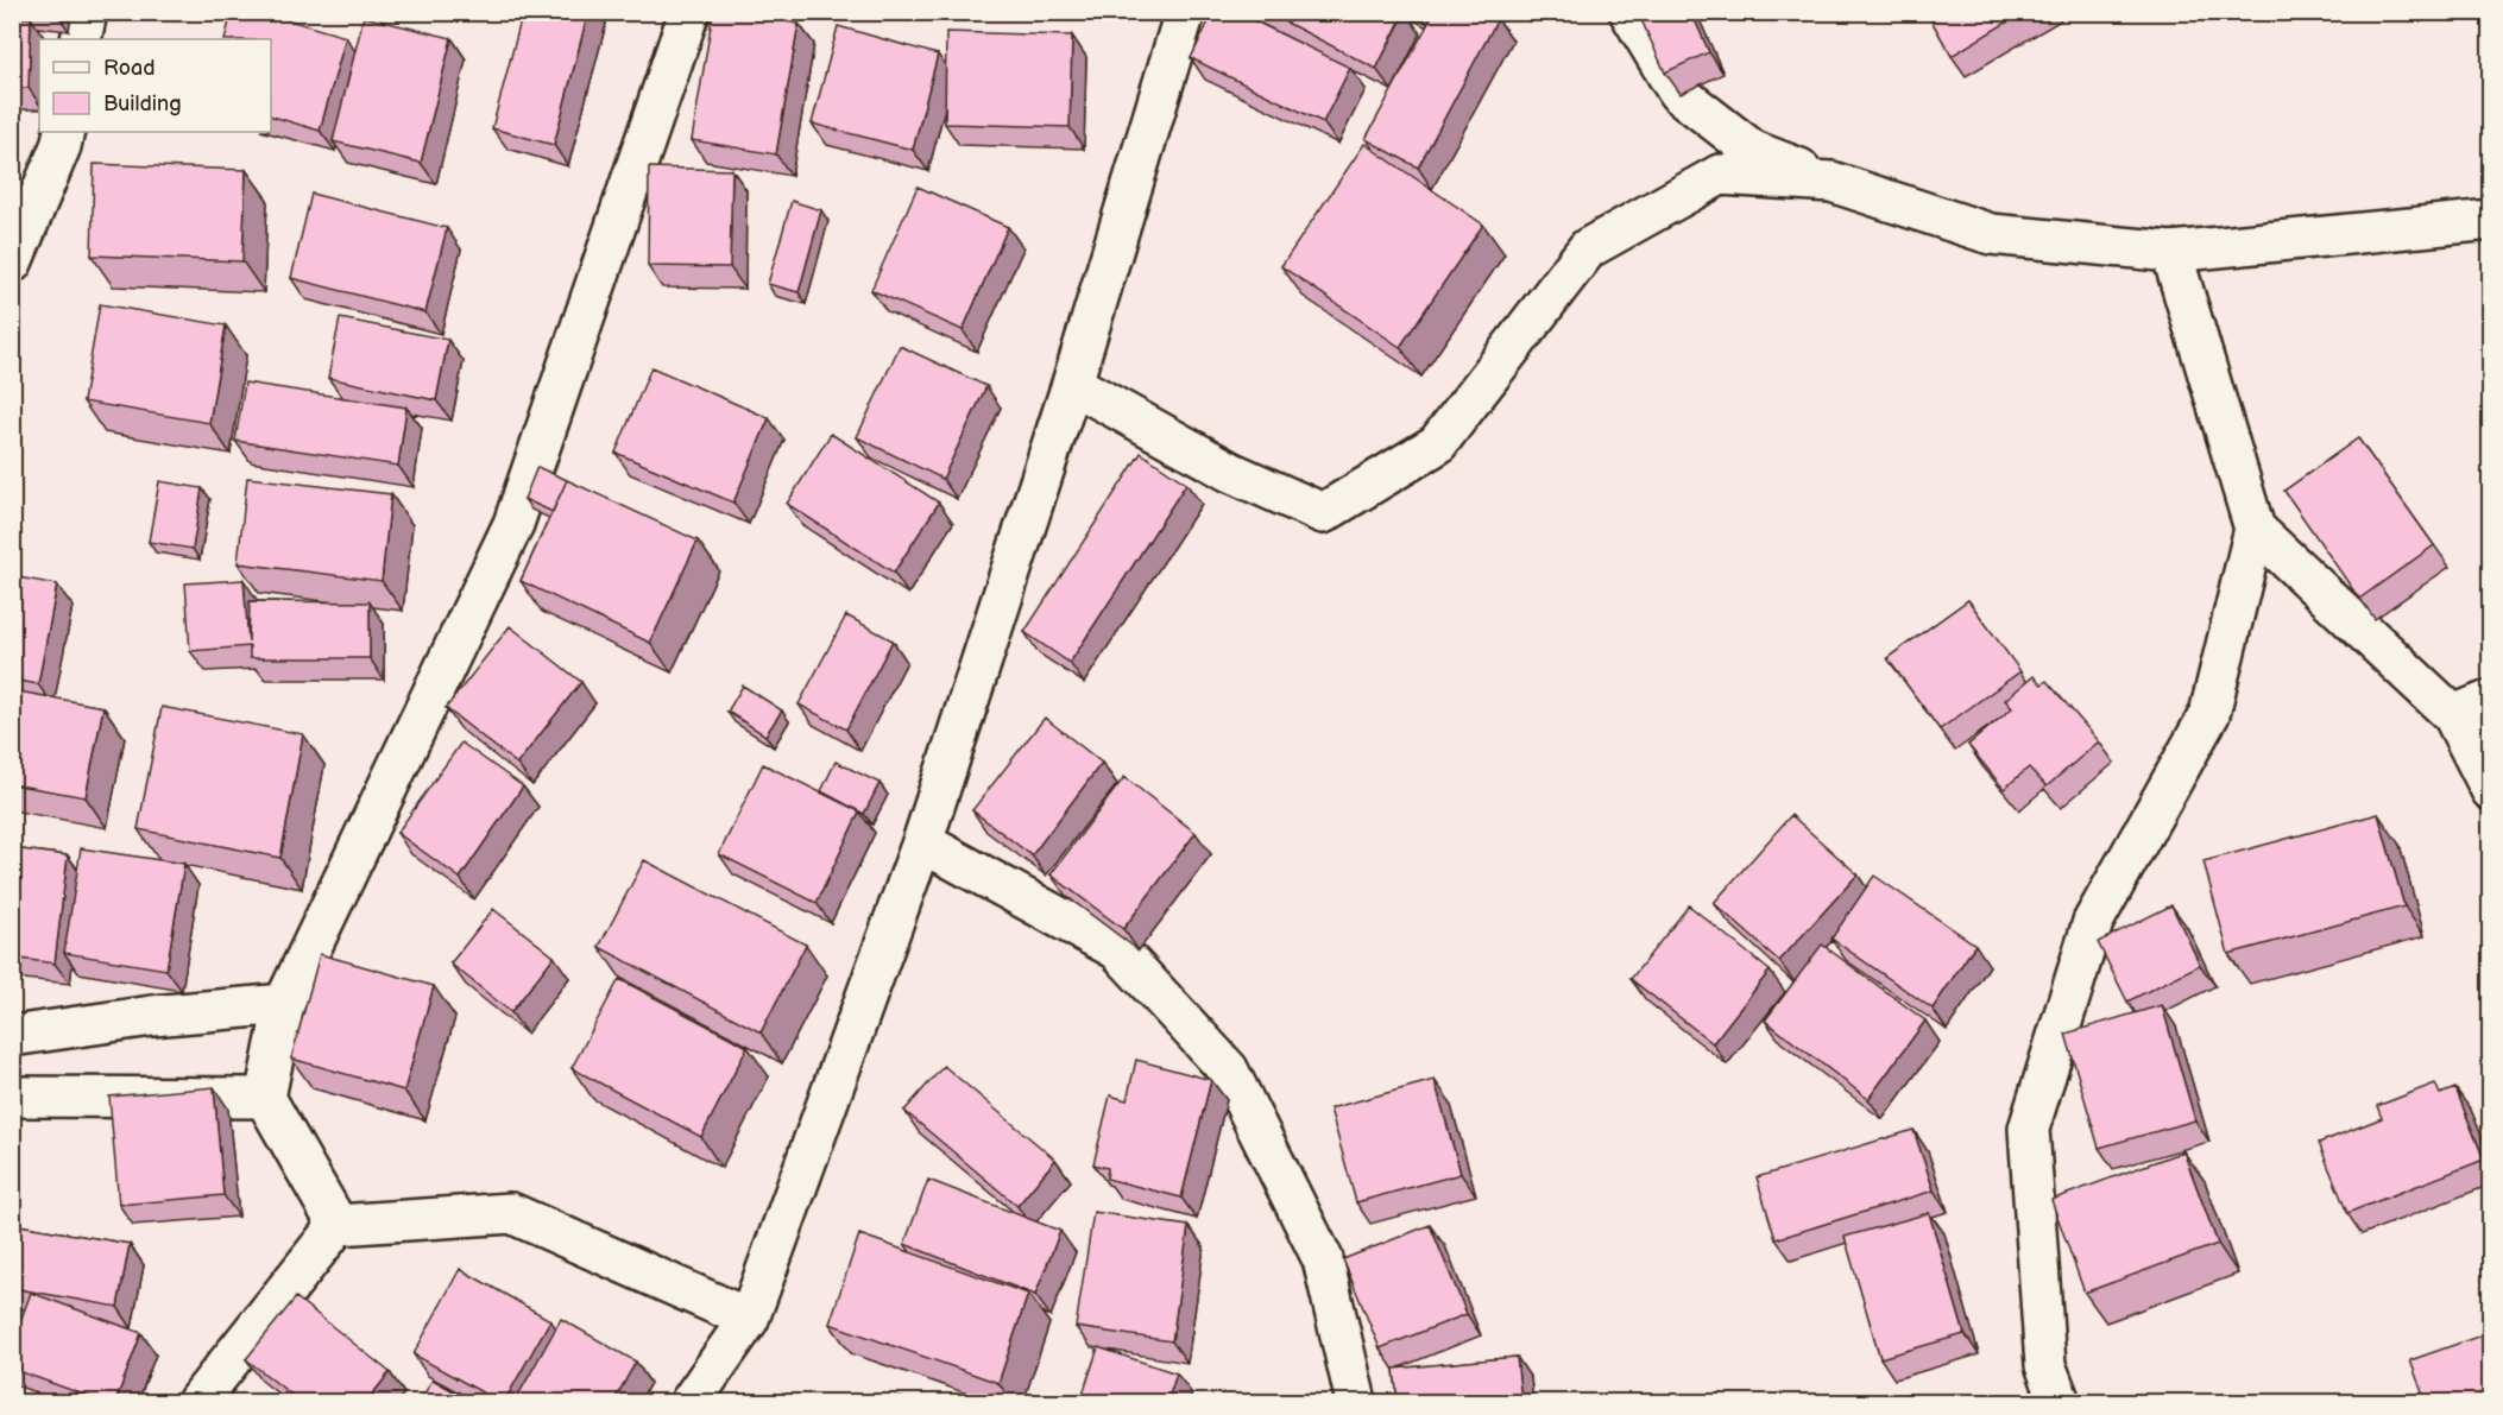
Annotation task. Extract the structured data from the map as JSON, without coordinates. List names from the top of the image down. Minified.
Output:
{"legend":["Road","Building"]}
